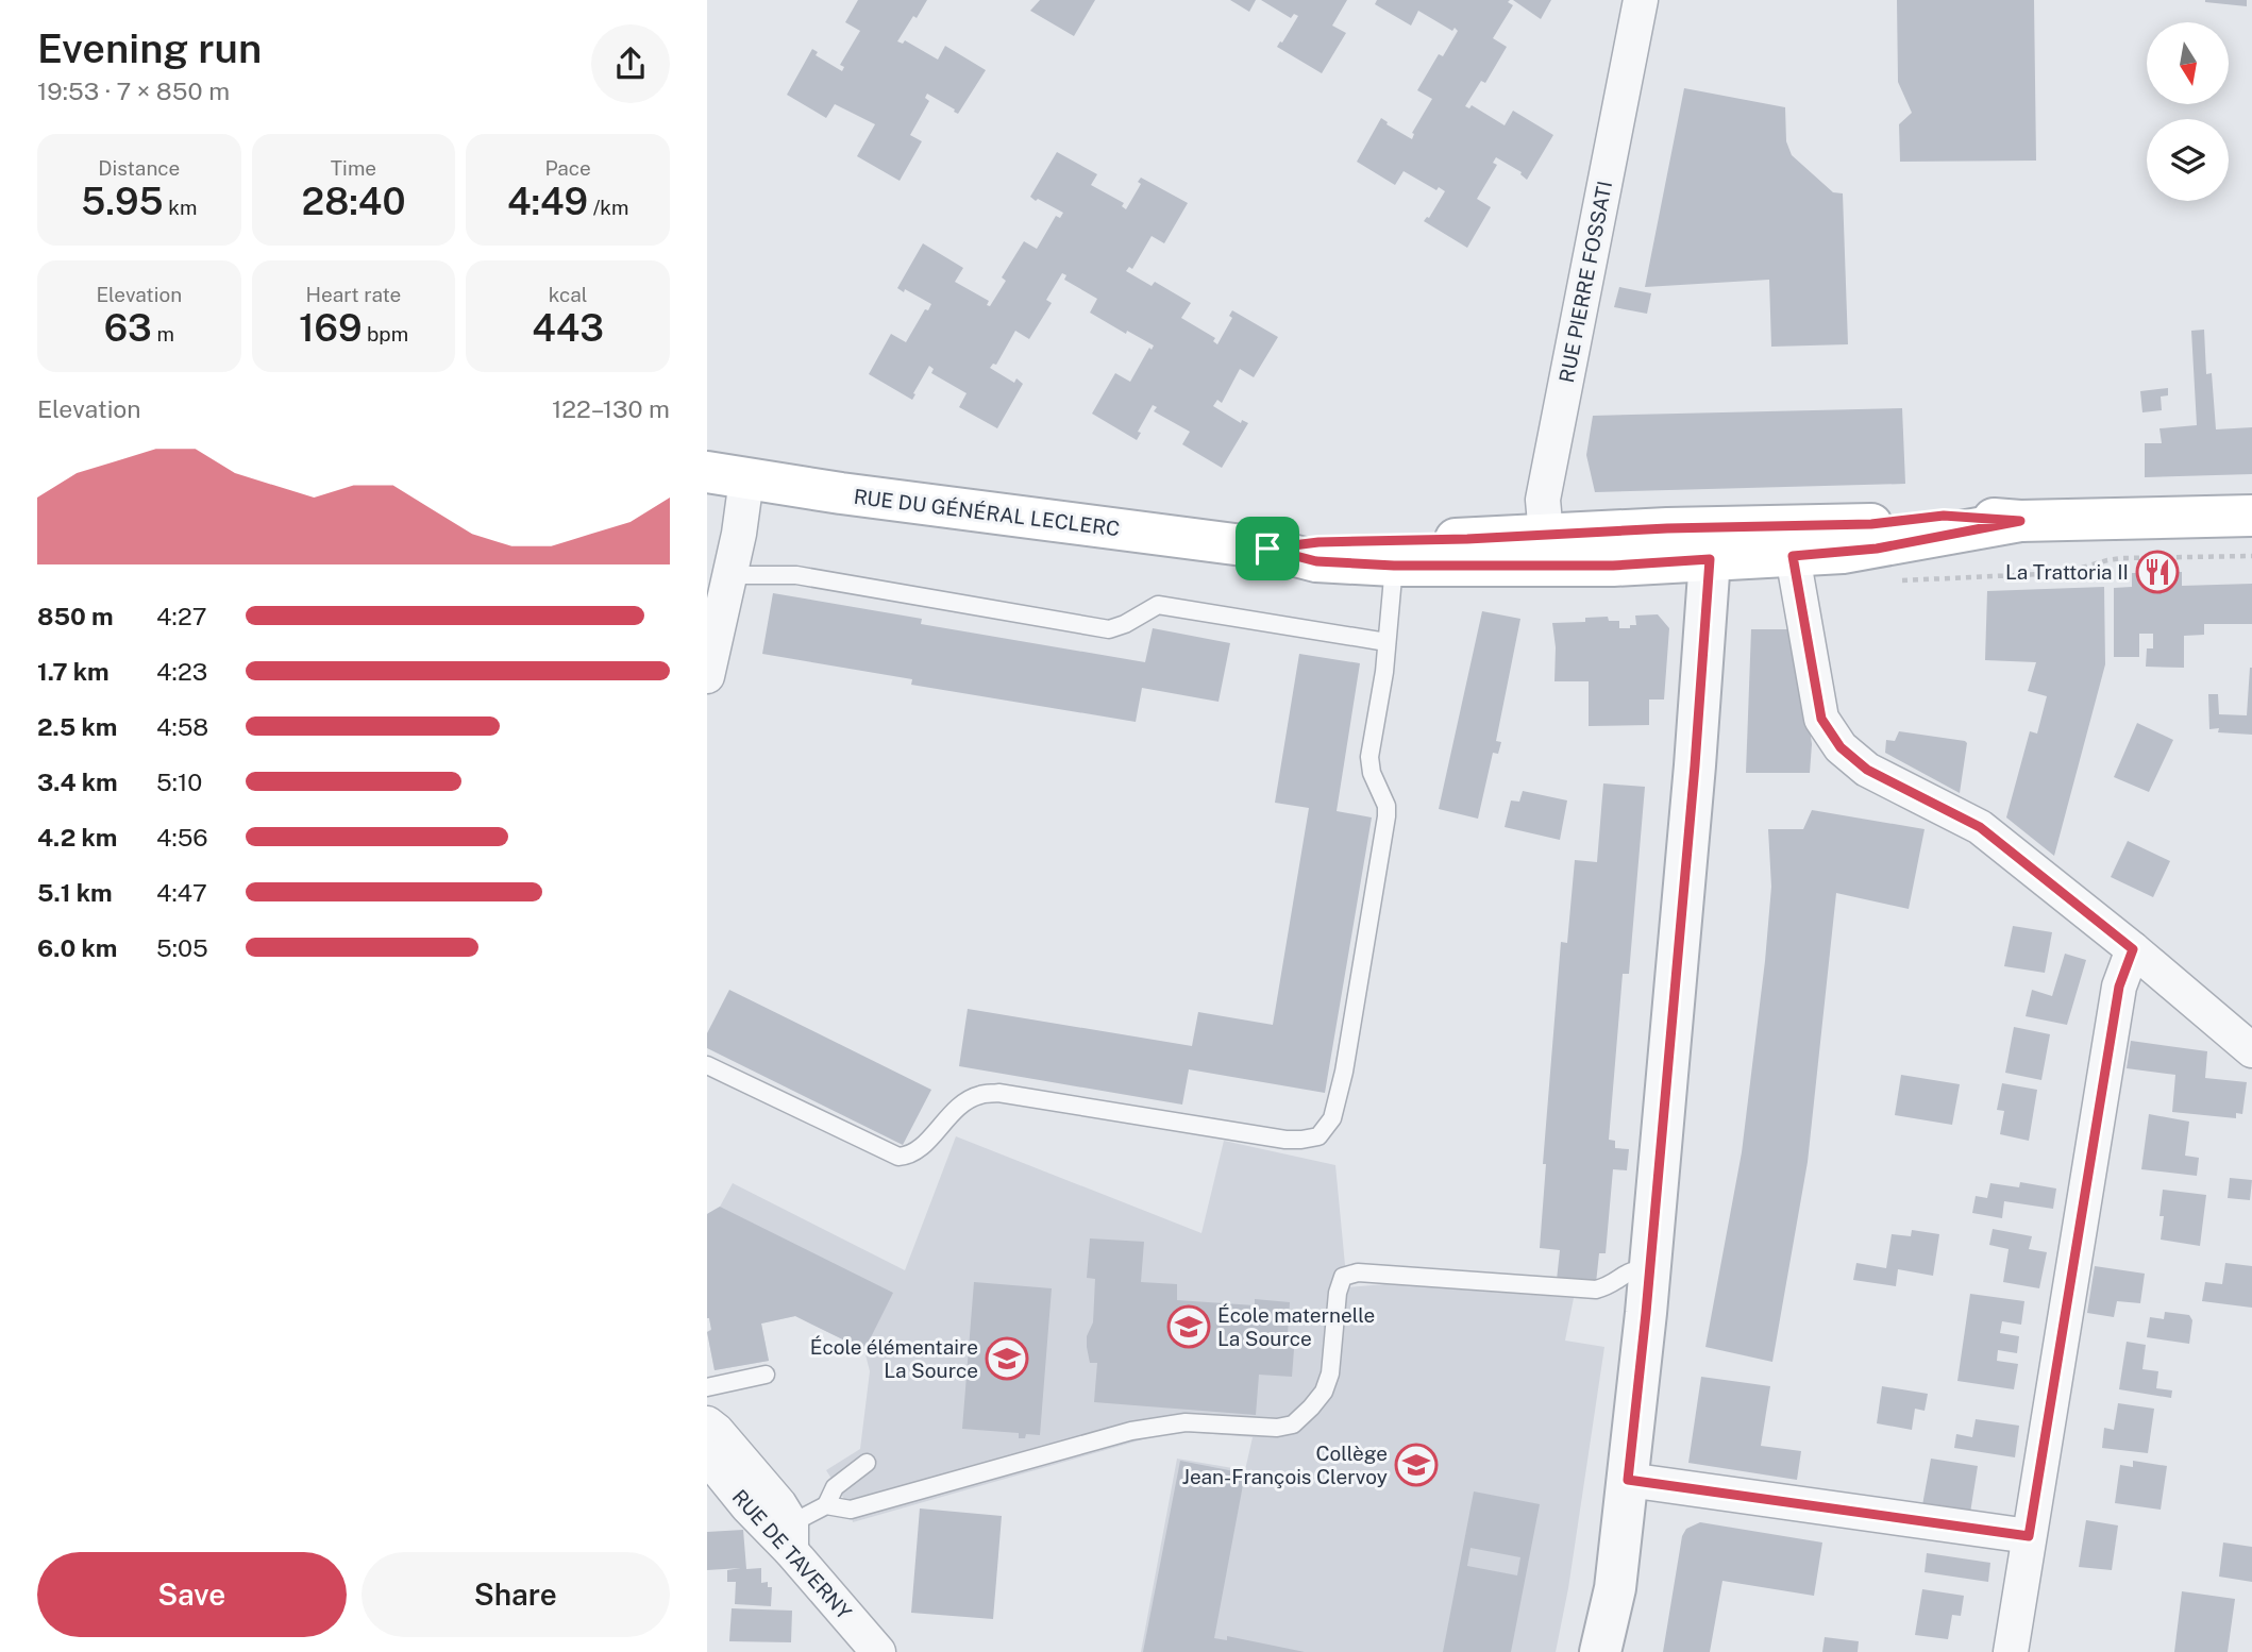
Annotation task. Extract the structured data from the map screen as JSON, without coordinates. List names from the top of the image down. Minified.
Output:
{"streets":{"main road":["RUE DU GÉNÉRAL LECLERC"],"street":["RUE PIERRE FOSSATI","RUE DE TAVERNY"]},"crossings":[["RUE PIERRE FOSSATI","RUE DU GÉNÉRAL LECLERC"]],"places":{"restaurant":["La Trattoria II"],"school or university":["École maternelle La Source","École élémentaire La Source","Collège Jean-François Clervoy"]},"north":"bottom","page":{"heading":["Evening run","19:53 · 7 × 850 m"],"stats":[["Distance","5.95 km"],["Time","28:40"],["Pace","4:49 /km"],["Elevation","63 m"],["Heart rate","169 bpm"],["kcal","443"]],"chart":["Elevation","122–130 m"],"list":[{"name":"850 m","note":"4:27"},{"name":"1.7 km","note":"4:23"},{"name":"2.5 km","note":"4:58"},{"name":"3.4 km","note":"5:10"},{"name":"4.2 km","note":"4:56"},{"name":"5.1 km","note":"4:47"},{"name":"6.0 km","note":"5:05"}],"buttons":["Save","Share"]}}
